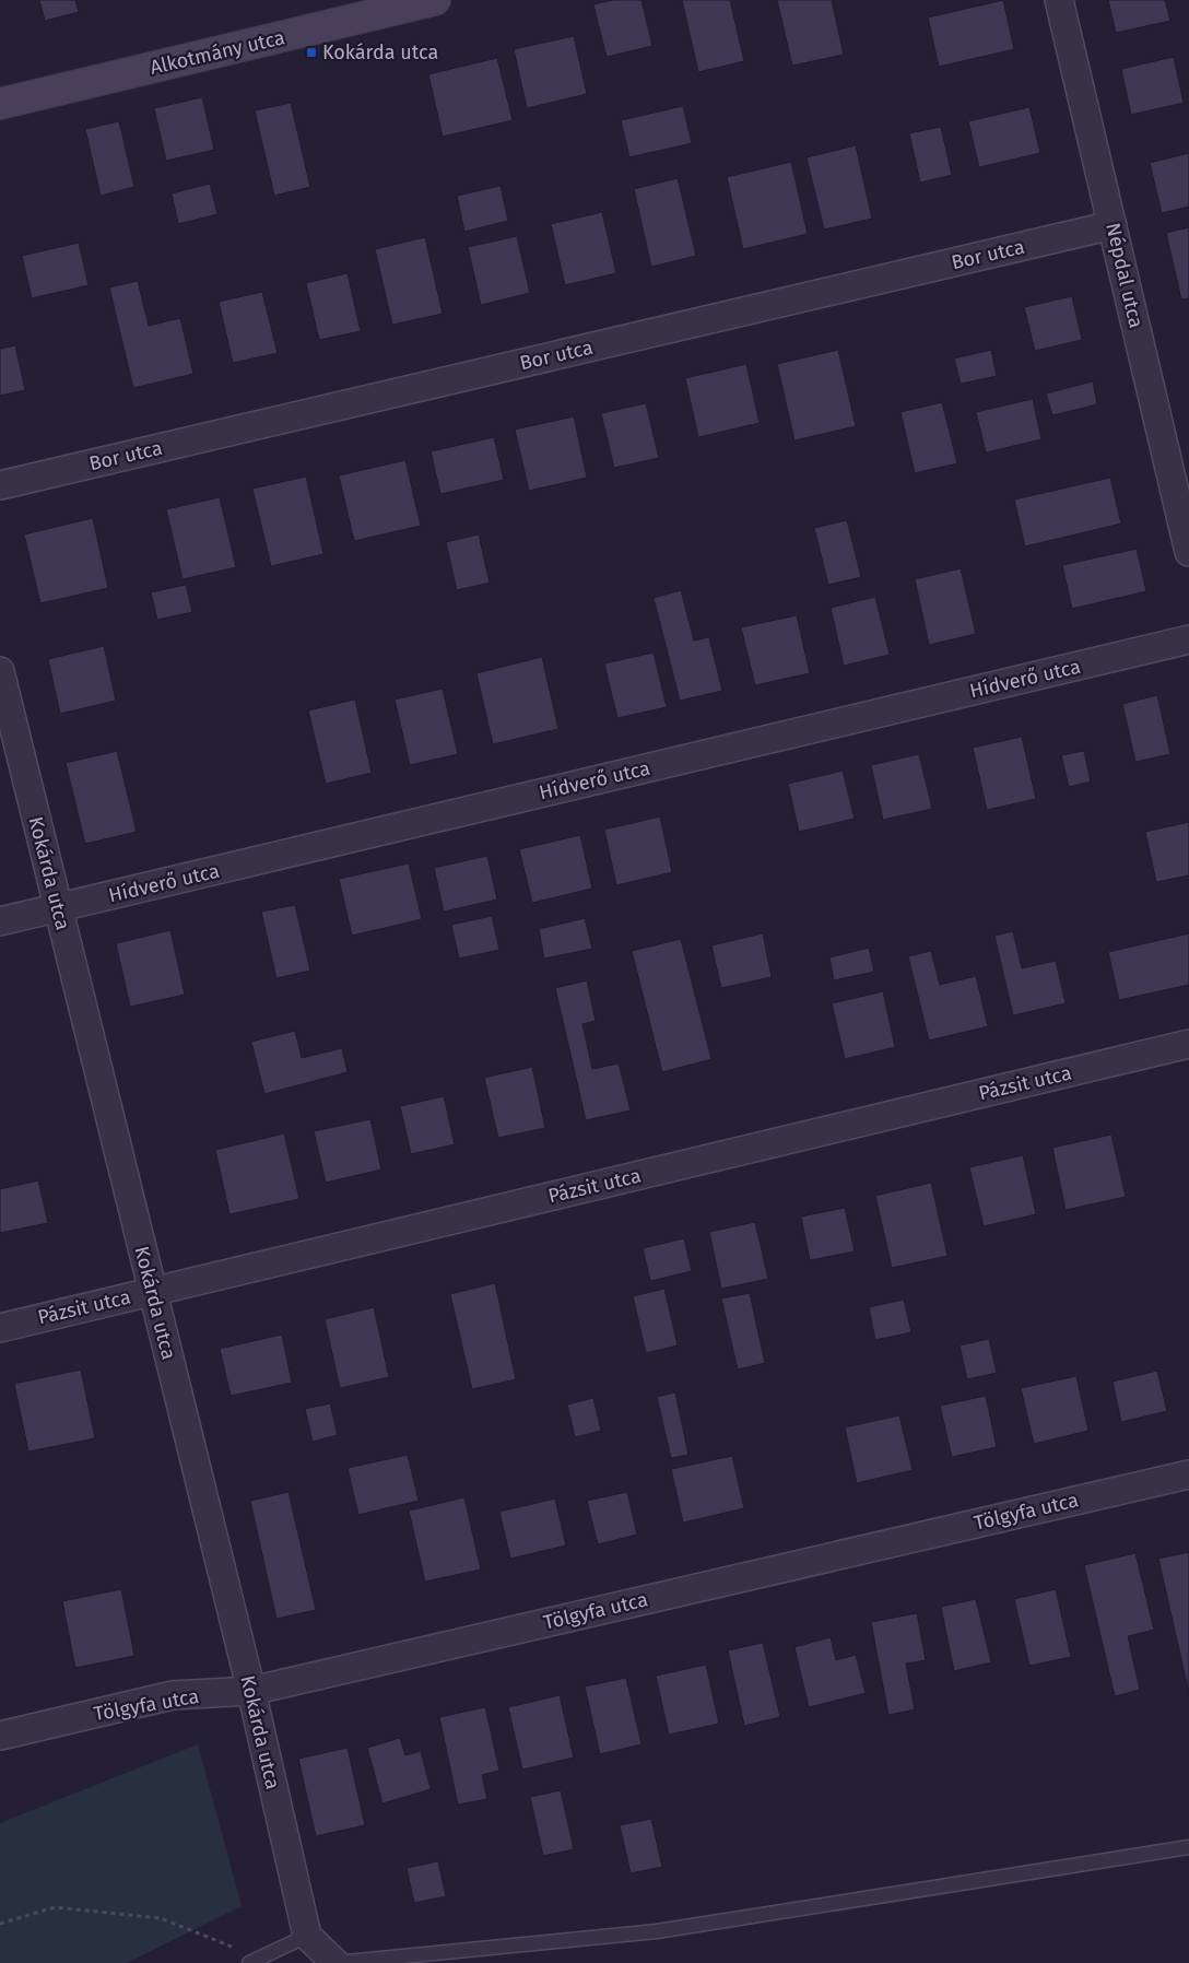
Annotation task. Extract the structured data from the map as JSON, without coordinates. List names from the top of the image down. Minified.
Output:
{"streets":{"street":["Alkotmány utca","Bor utca","Népdal utca","Hídverő utca","Kokárda utca","Pázsit utca","Tölgyfa utca"]},"crossings":[["Bor utca","Népdal utca"],["Hídverő utca","Kokárda utca"],["Kokárda utca","Pázsit utca"],["Kokárda utca","Tölgyfa utca"]],"places":{"transit":["Kokárda utca"]}}
